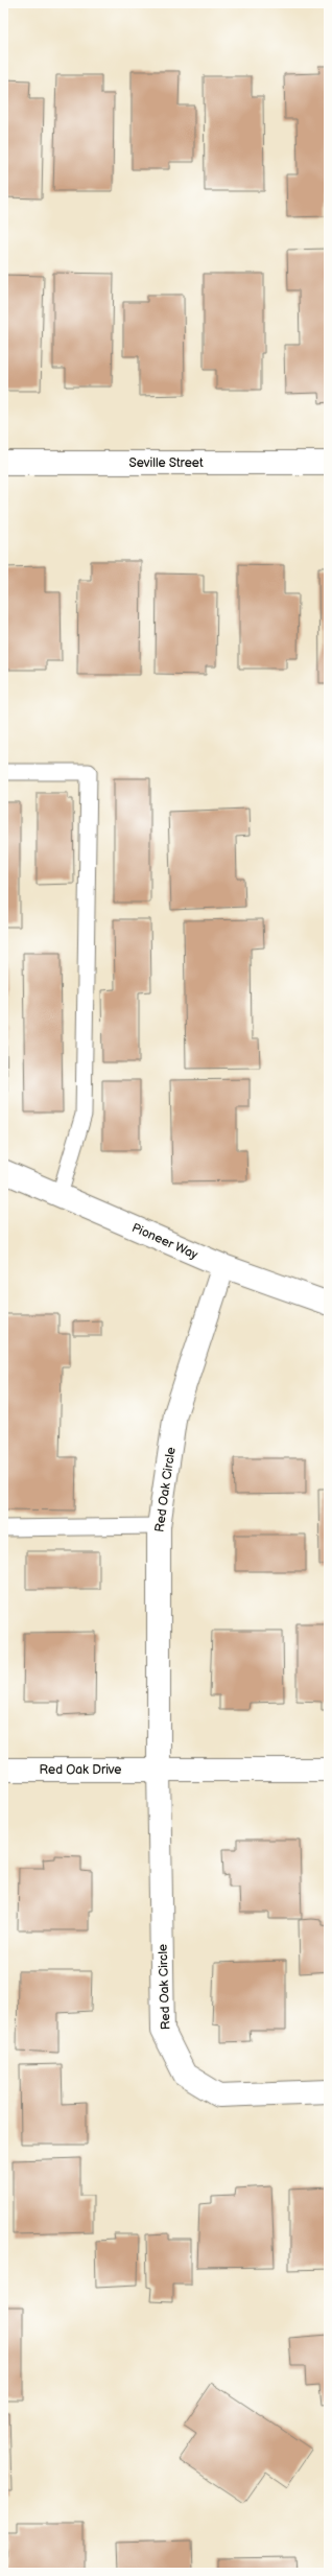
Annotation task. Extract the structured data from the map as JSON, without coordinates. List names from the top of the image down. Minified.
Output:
{"streets":{"street":["Seville Street","Pioneer Way","Red Oak Circle","Red Oak Drive"]},"crossings":[["Pioneer Way","Red Oak Circle"],["Red Oak Circle","Red Oak Drive"]]}
